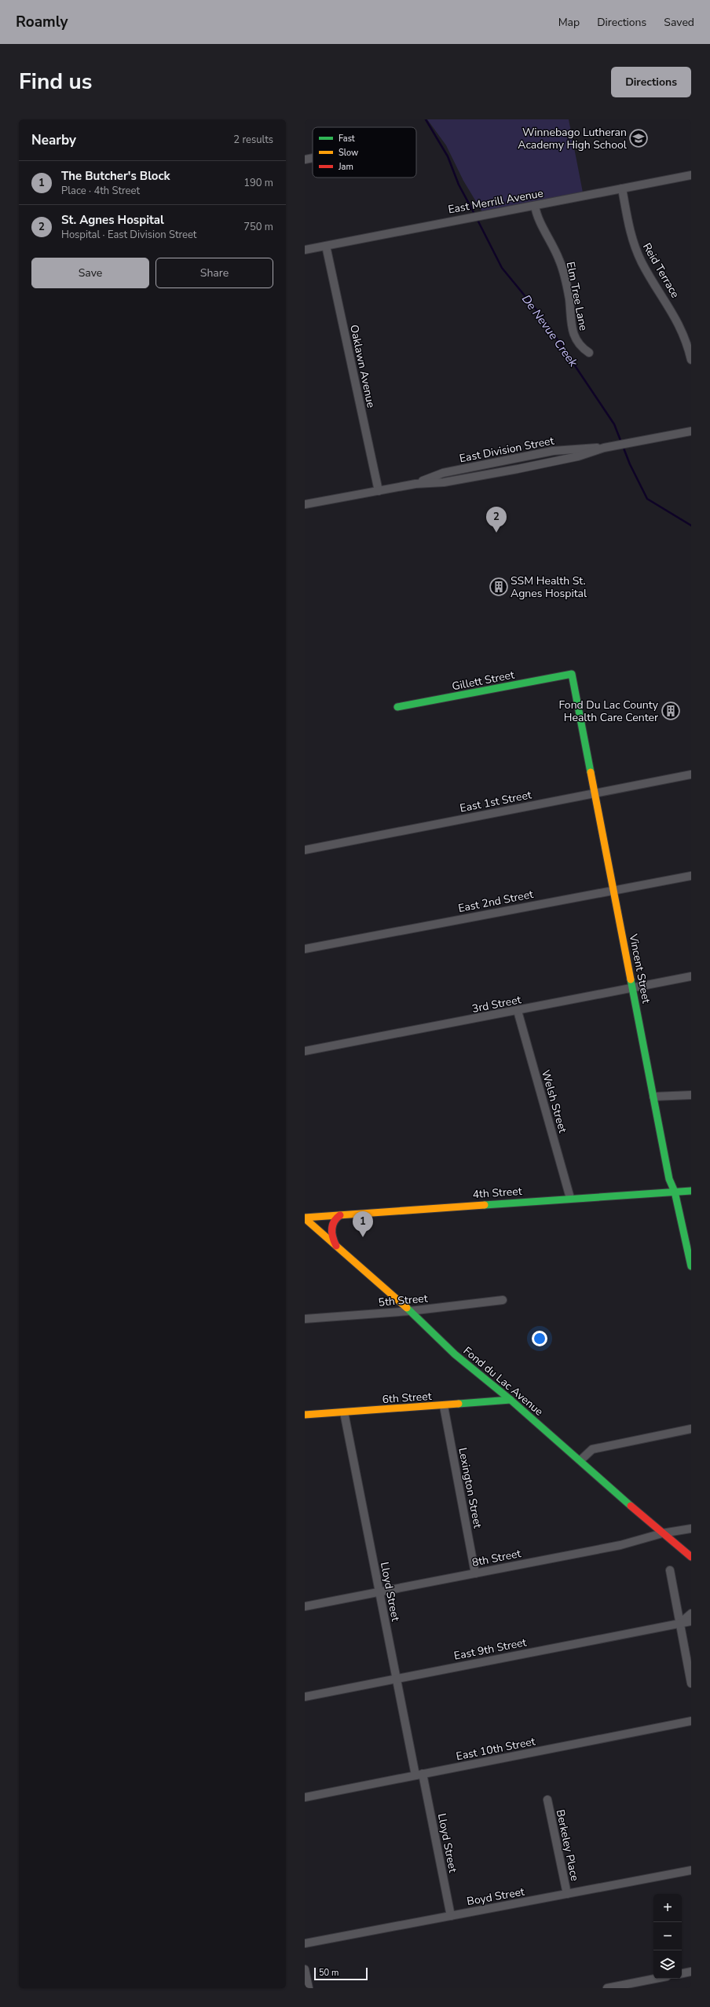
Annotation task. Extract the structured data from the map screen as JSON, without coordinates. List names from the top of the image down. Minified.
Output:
{"streets":{"street":["East Merrill Avenue","Reid Terrace","Elm Tree Lane","Oaklawn Avenue","East Division Street","Gillett Street","East 1st Street","East 2nd Street","Vincent Street","3rd Street","Welsh Street","4th Street","5th Street","Fond du Lac Avenue","6th Street","Lexington Street","8th Street","Lloyd Street","East 9th Street","East 10th Street","Berkeley Place","Boyd Street"]},"crossings":[["East Merrill Avenue","Reid Terrace"],["East Merrill Avenue","Elm Tree Lane"],["East Merrill Avenue","Oaklawn Avenue"],["Oaklawn Avenue","East Division Street"],["Gillett Street","Vincent Street"],["East 1st Street","Vincent Street"],["East 2nd Street","Vincent Street"],["Vincent Street","3rd Street"],["Vincent Street","4th Street"],["3rd Street","Welsh Street"],["Welsh Street","4th Street"],["4th Street","Fond du Lac Avenue"],["5th Street","Fond du Lac Avenue"],["Fond du Lac Avenue","6th Street"],["Fond du Lac Avenue","8th Street"],["6th Street","Lexington Street"],["6th Street","Lloyd Street"],["Lexington Street","8th Street"],["8th Street","Lloyd Street"],["Lloyd Street","East 9th Street"],["Lloyd Street","East 10th Street"],["Lloyd Street","Boyd Street"],["Berkeley Place","Boyd Street"]],"water":["De Nevue Creek"],"places":{"school or university":["Winnebago Lutheran Academy High School"],"building":["SSM Health St. Agnes Hospital","Fond Du Lac County Health Care Center"]},"legend":["Fast","Slow","Jam"],"scale_bar":"50 m","page":{"header":"Roamly","nav":["Map","Directions","Saved"],"title":"Find us","buttons":["Directions",["Save","Share"]],"heading":["Nearby","2 results"],"list":[{"mark":"1","name":"The Butcher's Block","note":"Place · 4th Street","value":"190 m"},{"mark":"2","name":"St. Agnes Hospital","note":"Hospital · East Division Street","value":"750 m"}],"pins":["2","1"],"map_buttons":["+","−"],"scale":"50 m"}}
